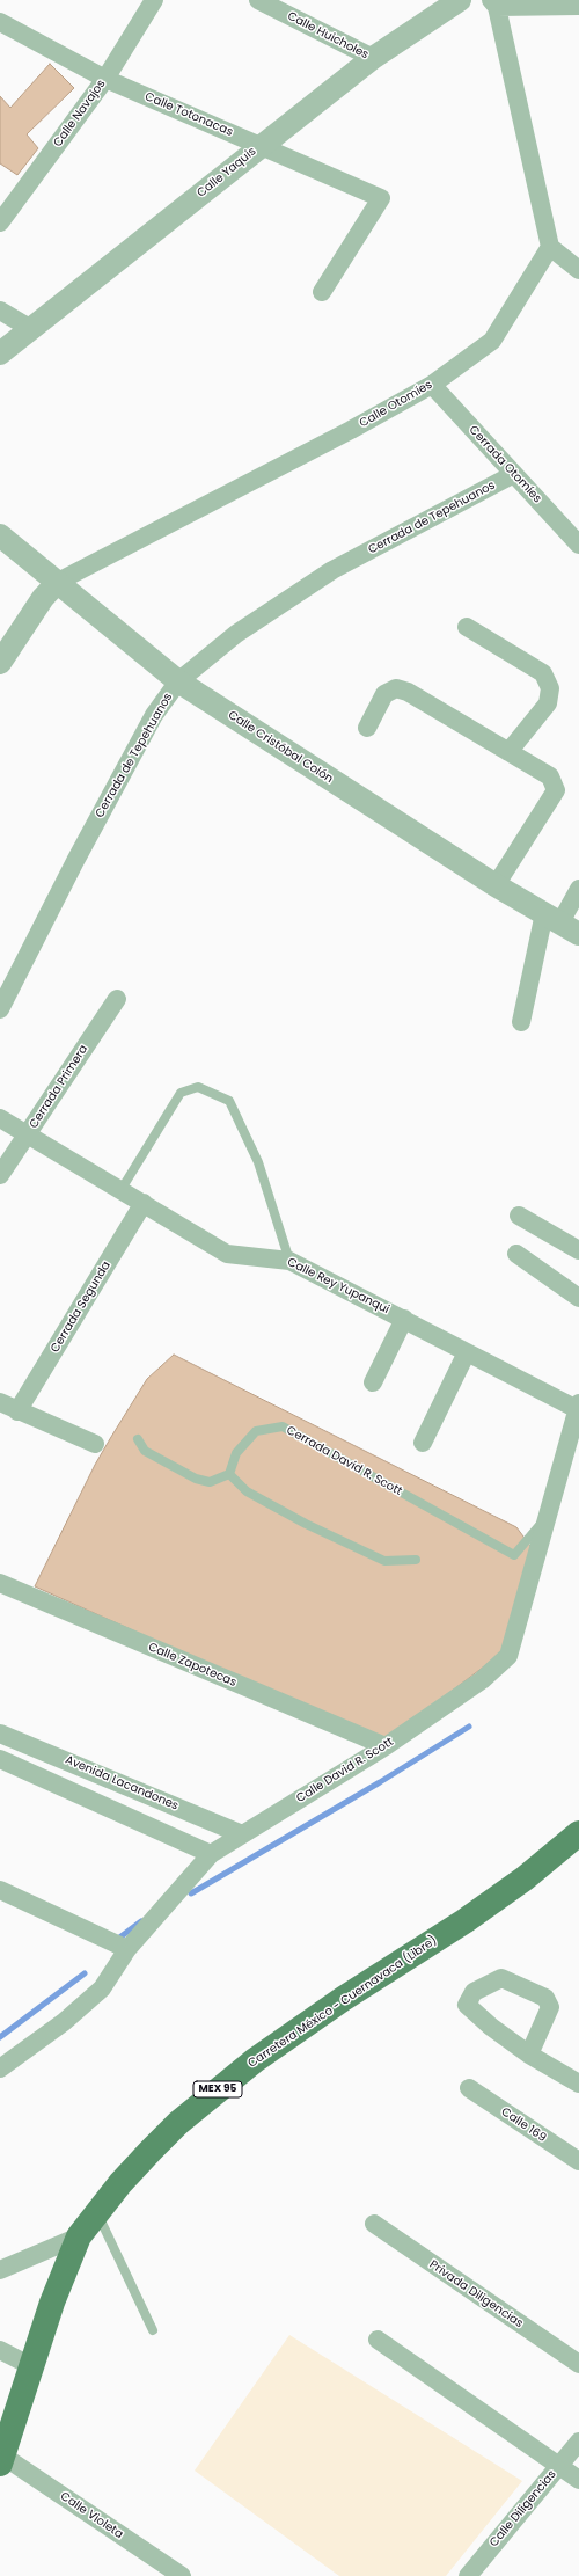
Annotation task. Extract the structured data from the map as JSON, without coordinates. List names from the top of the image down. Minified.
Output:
{"streets":{"main road":["Carretera México - Cuernavaca (Libre)","MEX 95"],"street":["Calle Huicholes","Calle Navajos","Calle Totonacas","Calle Yaquis","Calle Otomíes","Cerrada Otomíes","Cerrada de Tepehuanos","Calle Cristóbal Colón","Cerrada Primera","Calle Rey Yupanqui","Cerrada Segunda","Calle Zapotecas","Calle David R. Scott","Avenida Lacandones","Calle 169","Privada Diligencias","Calle Diligencias","Calle Violeta"],"lane":["Cerrada David R. Scott"]},"crossings":[["Calle Huicholes","Calle Yaquis"],["Calle Navajos","Calle Totonacas"],["Calle Totonacas","Calle Yaquis"],["Calle Otomíes","Cerrada Otomíes"],["Calle Otomíes","Calle Cristóbal Colón"],["Cerrada Otomíes","Cerrada de Tepehuanos"],["Cerrada de Tepehuanos","Calle Cristóbal Colón"],["Cerrada Primera","Calle Rey Yupanqui"],["Calle Rey Yupanqui","Cerrada Segunda"],["Calle Rey Yupanqui","Calle David R. Scott"],["Cerrada David R. Scott","Calle David R. Scott"],["Calle Zapotecas","Calle David R. Scott"],["Calle David R. Scott","Avenida Lacandones"],["Carretera México - Cuernavaca (Libre)","Calle Violeta"]]}
